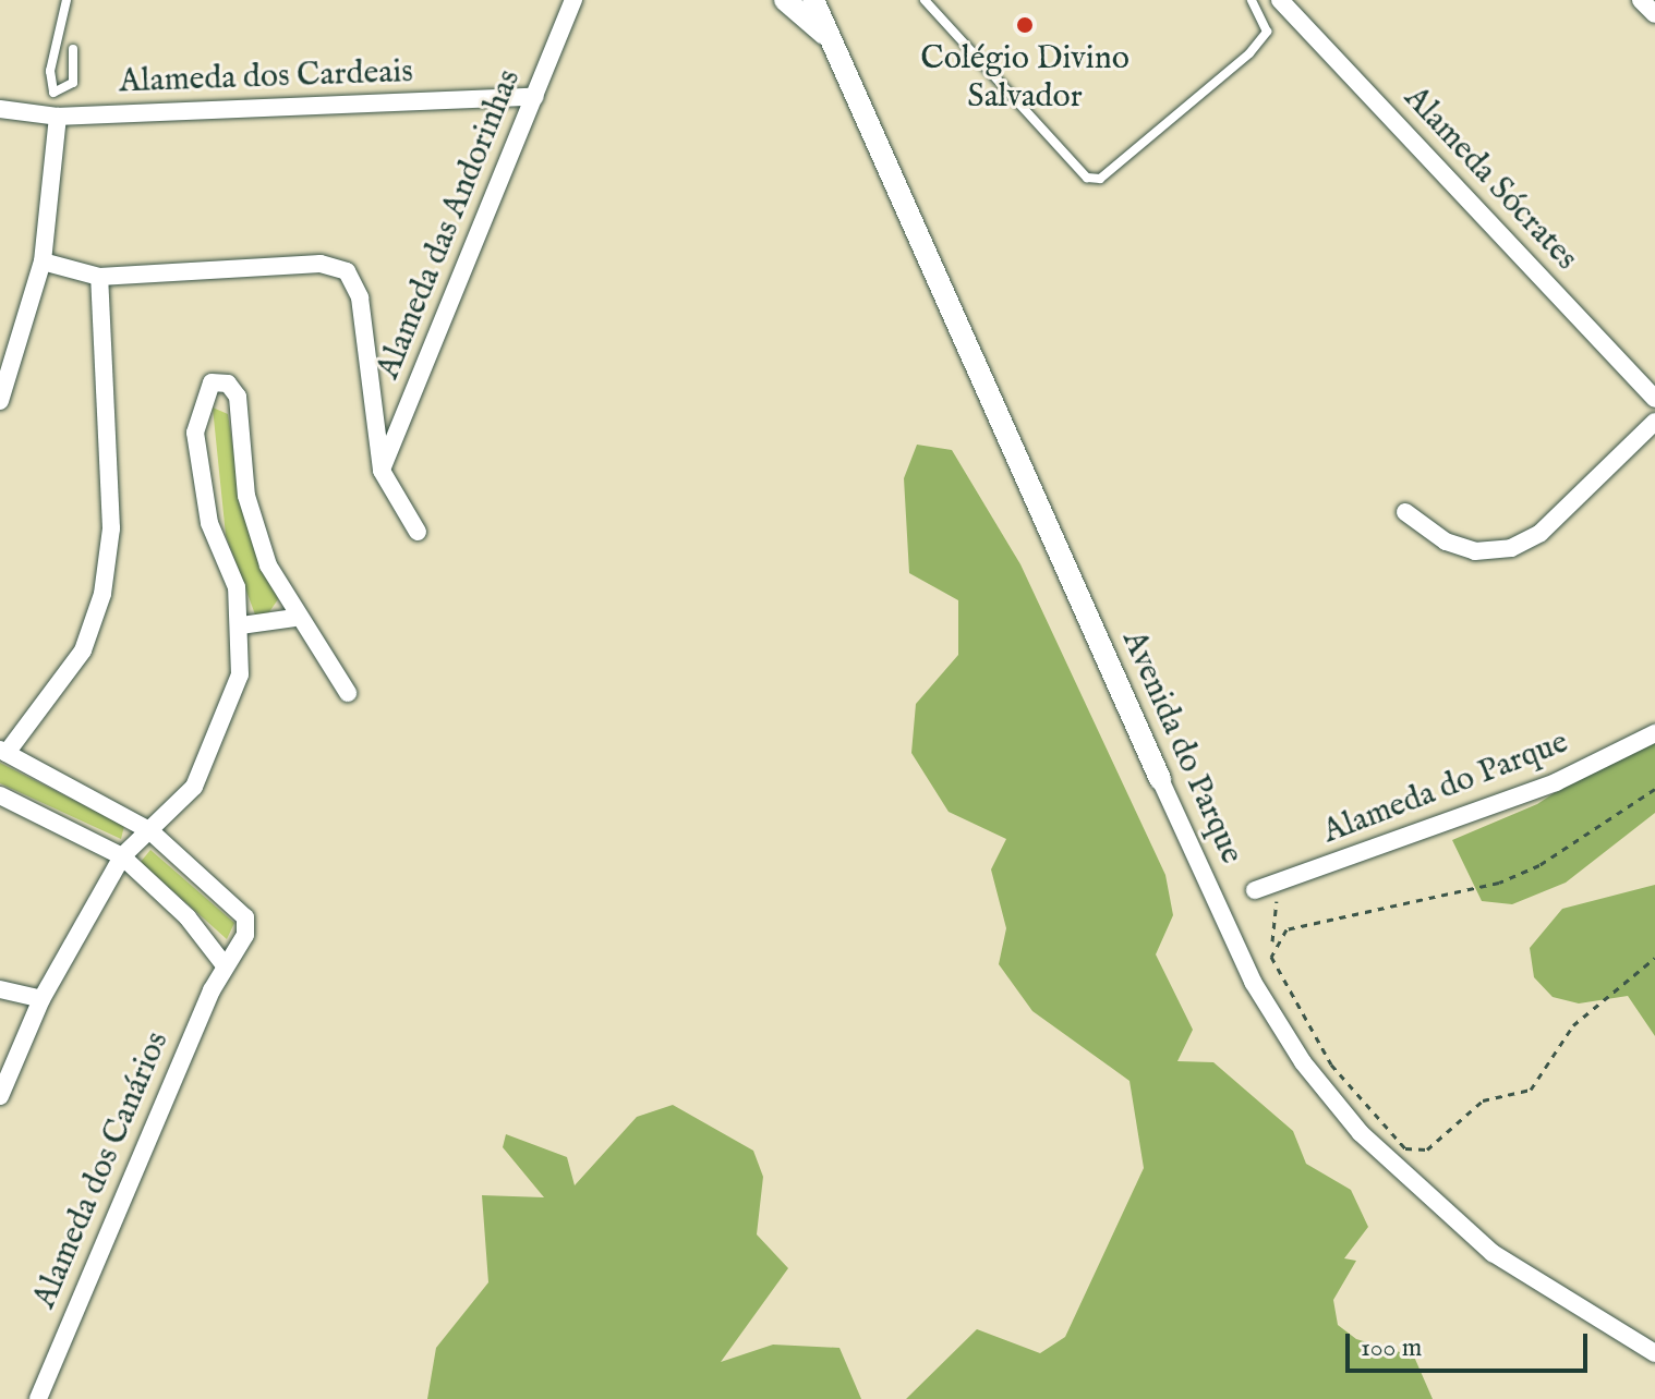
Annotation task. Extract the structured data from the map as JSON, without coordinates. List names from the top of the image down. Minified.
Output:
{"streets":{"street":["Alameda dos Cardeais","Alameda Sócrates","Alameda das Andorinhas","Avenida do Parque","Alameda do Parque","Alameda dos Canários"]},"crossings":[["Alameda dos Cardeais","Alameda das Andorinhas"]],"places":["Colégio Divino Salvador"],"scale_bar":"100 m"}
